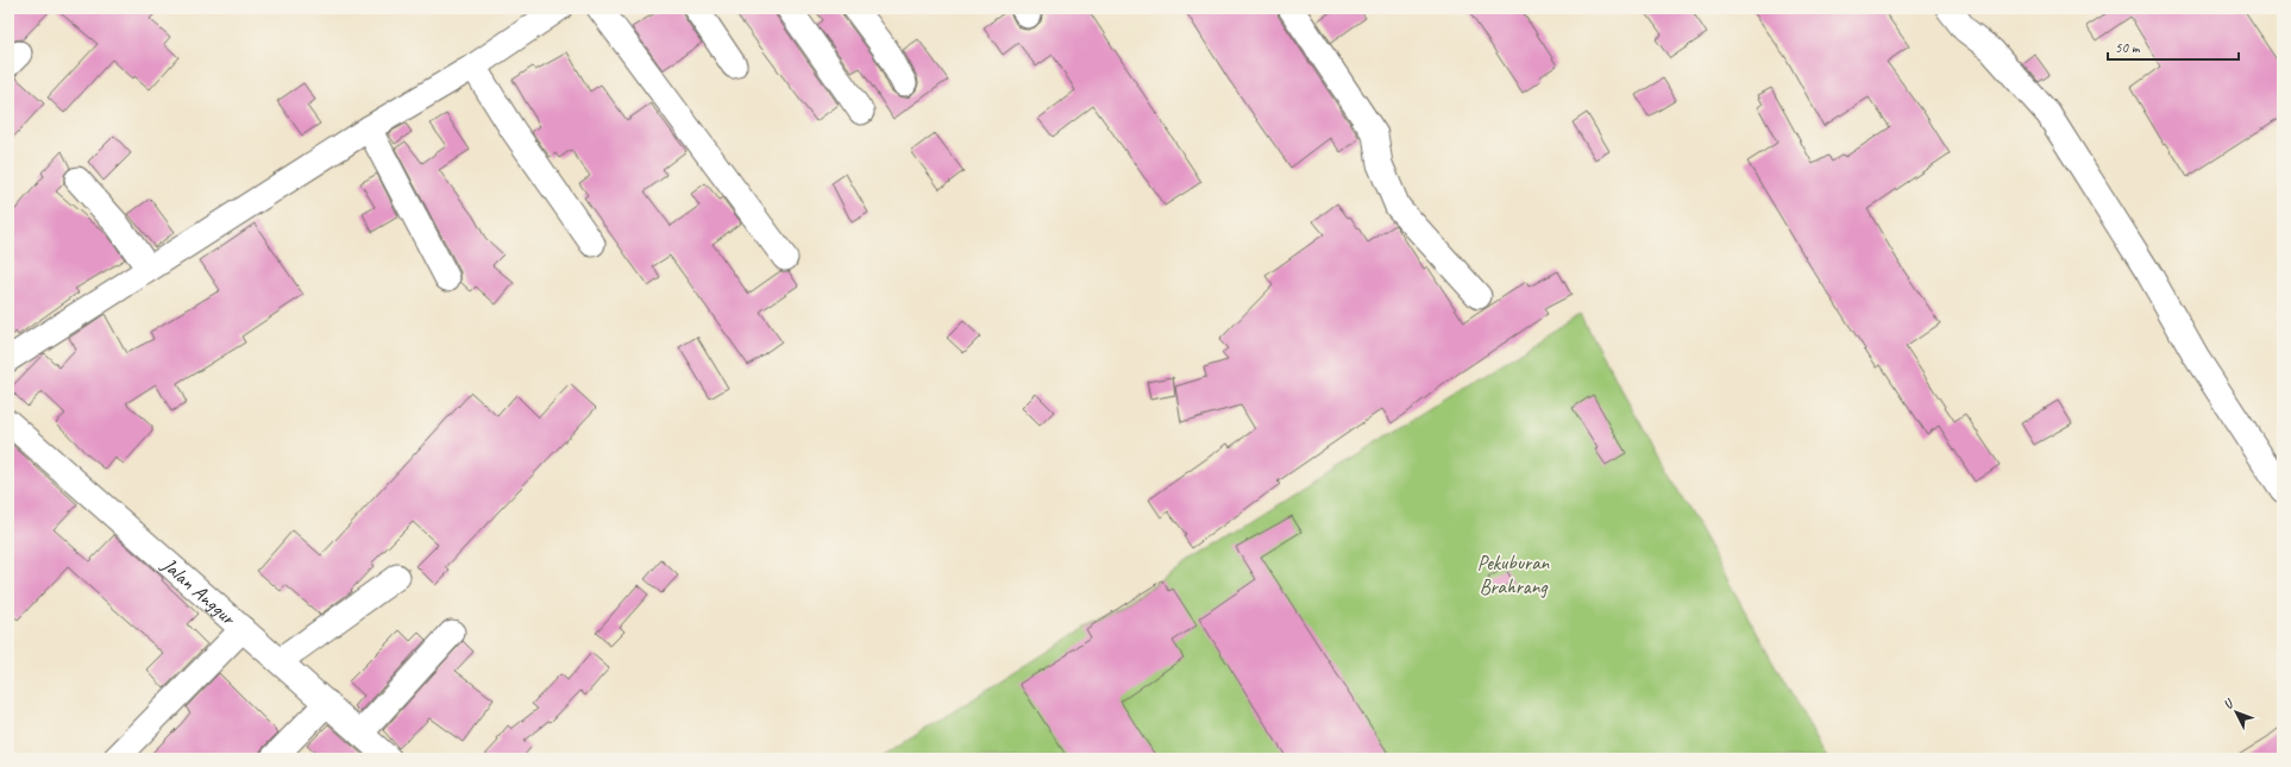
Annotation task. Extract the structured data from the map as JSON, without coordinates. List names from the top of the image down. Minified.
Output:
{"streets":{"street":["Jalan Anggur"]},"parks":["Pekuburan Brahrang"],"scale_bar":"50 m","north":"top left"}
